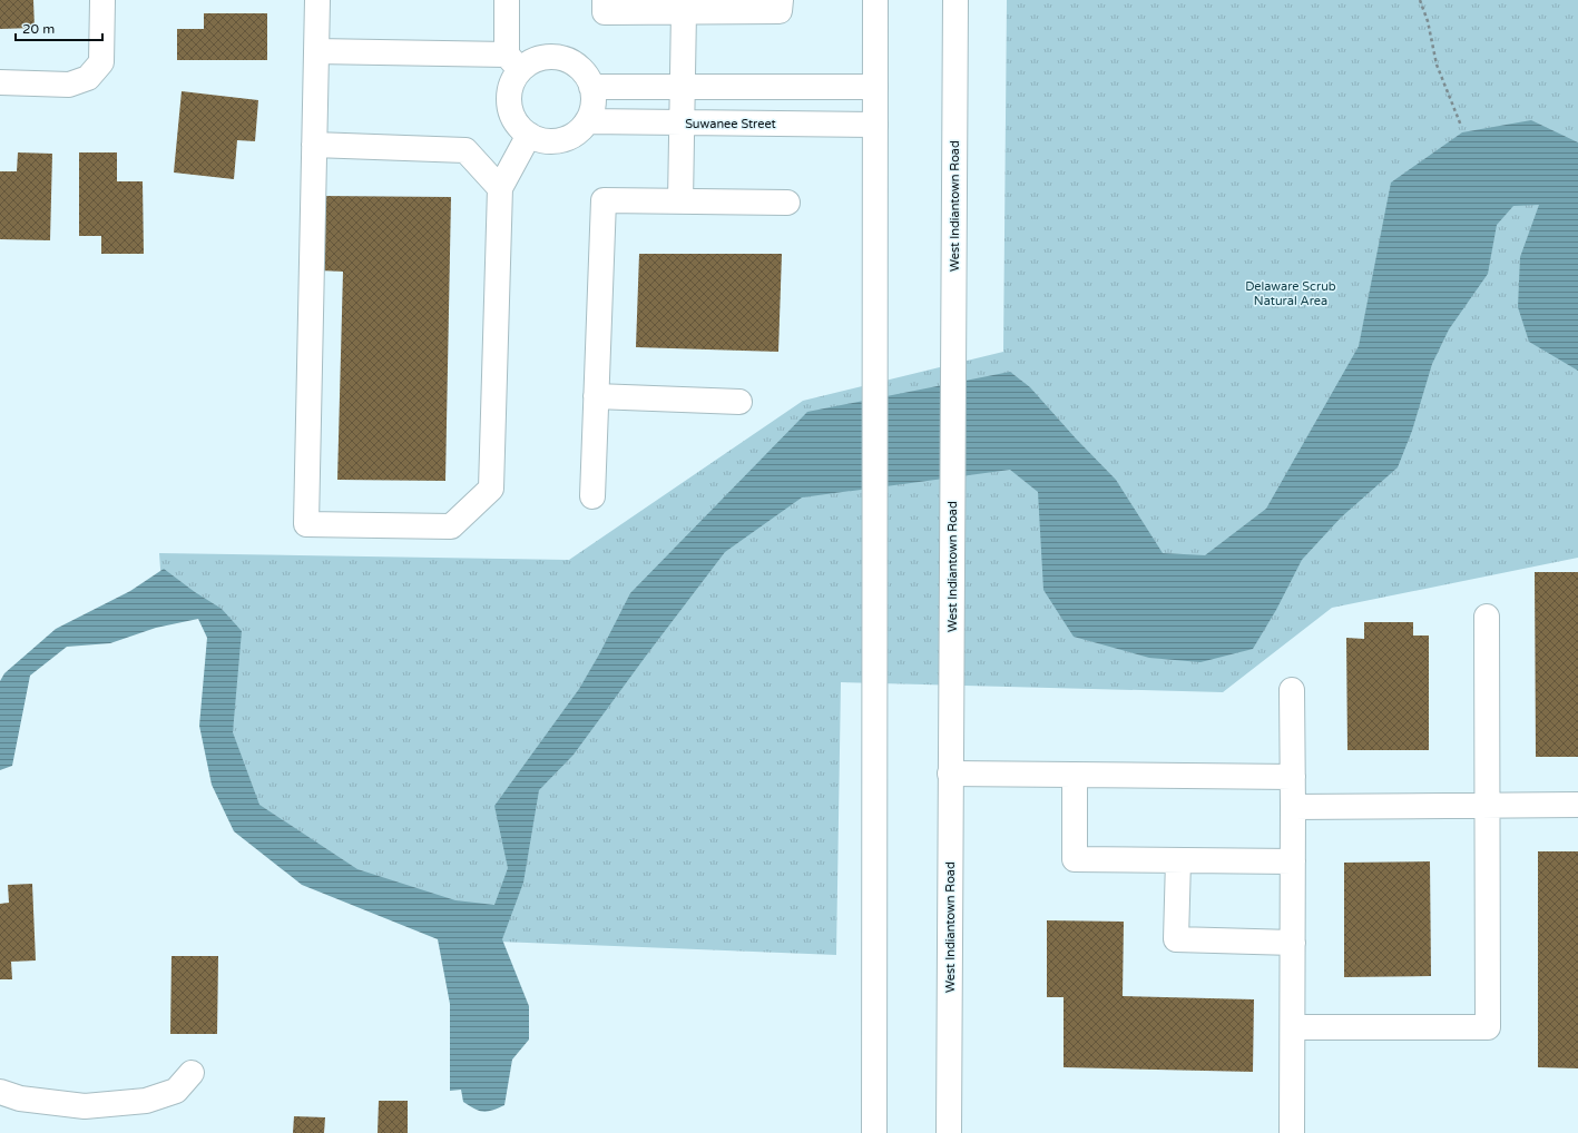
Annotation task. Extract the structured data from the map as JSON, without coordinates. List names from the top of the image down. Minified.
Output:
{"streets":{"main road":["Suwanee Street","West Indiantown Road"]},"parks":["Delaware Scrub Natural Area"],"scale_bar":"20 m"}
